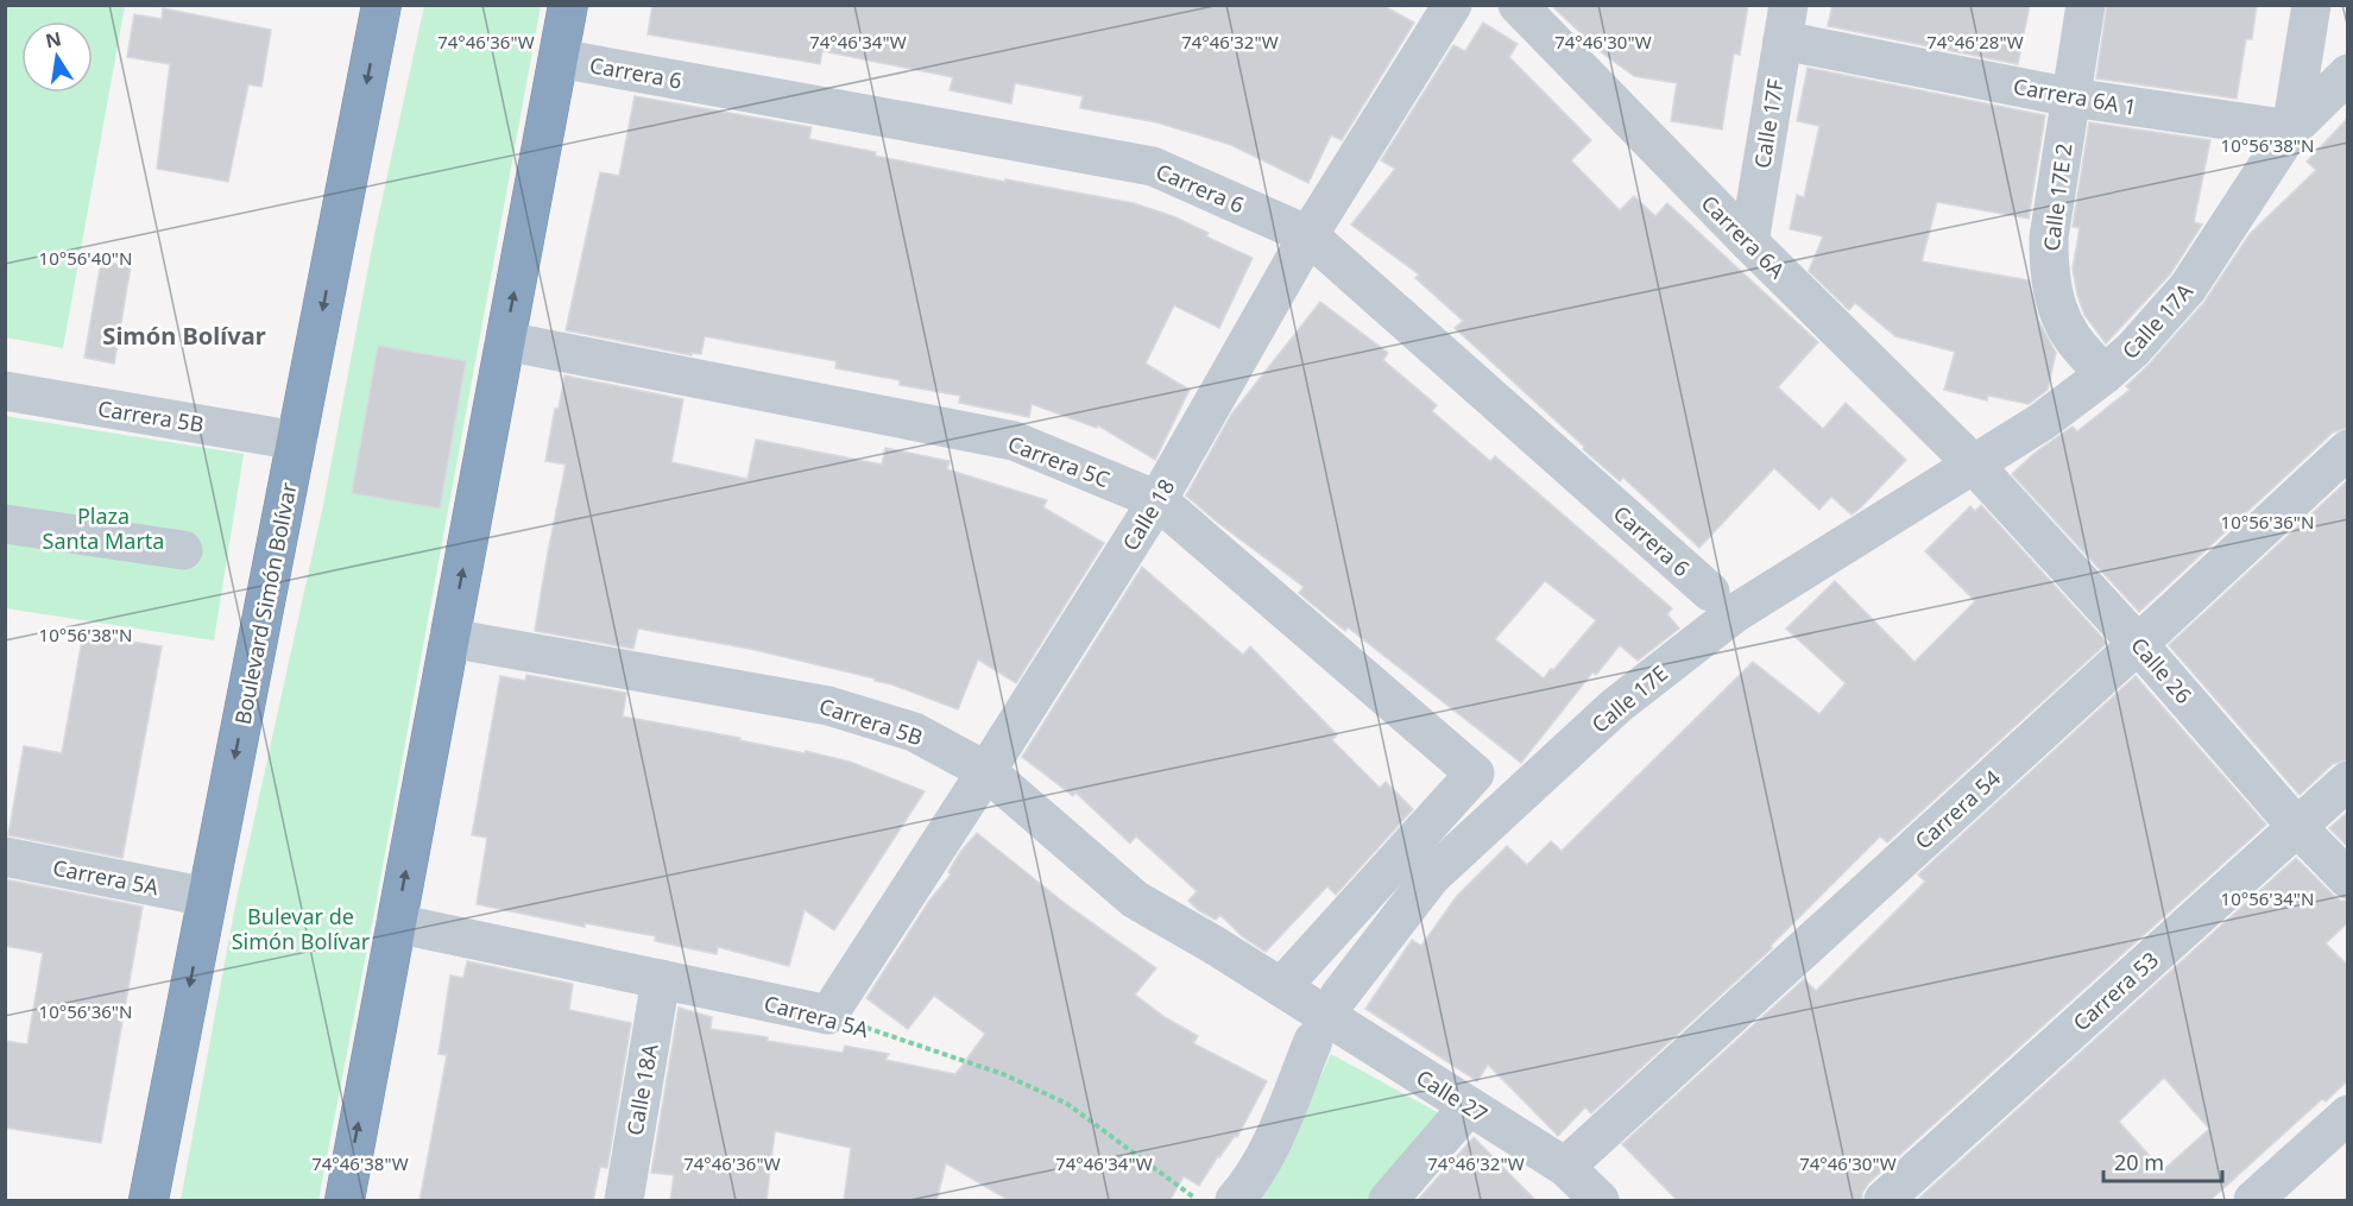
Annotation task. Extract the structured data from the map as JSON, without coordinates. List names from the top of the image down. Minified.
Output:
{"streets":{"highway":["Boulevard Simón Bolívar"],"street":["Carrera 6","Carrera 6A 1","Calle 17F","Calle 17E 2","Carrera 6A","Calle 17A","Carrera 5B","Carrera 5C","Calle 18","Calle 26","Calle 17E","Carrera 54","Carrera 5A","Carrera 53","Calle 18A","Calle 27"]},"crossings":[["Carrera 6","Calle 18"],["Carrera 6A 1","Calle 17F"],["Carrera 6A 1","Calle 17E 2"],["Carrera 6A 1","Calle 17A"],["Calle 17F","Carrera 6A"],["Calle 17E 2","Calle 17A"],["Carrera 6A","Calle 17A"],["Carrera 6A","Calle 26"],["Carrera 6A","Calle 17E"],["Calle 17A","Calle 26"],["Calle 17A","Calle 17E"],["Carrera 5B","Carrera 5C"],["Carrera 5B","Calle 18"],["Carrera 5B","Boulevard Simón Bolívar"],["Carrera 5B","Calle 27"],["Carrera 5C","Calle 18"],["Carrera 5C","Calle 27"],["Calle 18","Carrera 5A"],["Boulevard Simón Bolívar","Carrera 5A"],["Calle 26","Calle 17E"],["Calle 26","Carrera 54"],["Calle 26","Carrera 53"],["Carrera 54","Calle 27"],["Carrera 5A","Calle 18A"]],"districts":["Simón Bolívar"],"parks":["Plaza Santa Marta","Bulevar de Simón Bolívar"],"scale_bar":"20 m","north":"top","coordinates":["74°46'36\"W","74°46'34\"W","74°46'32\"W","74°46'30\"W","74°46'28\"W","10°56'38\"N","10°56'40\"N","10°56'36\"N","10°56'34\"N","74°46'38\"W"]}
